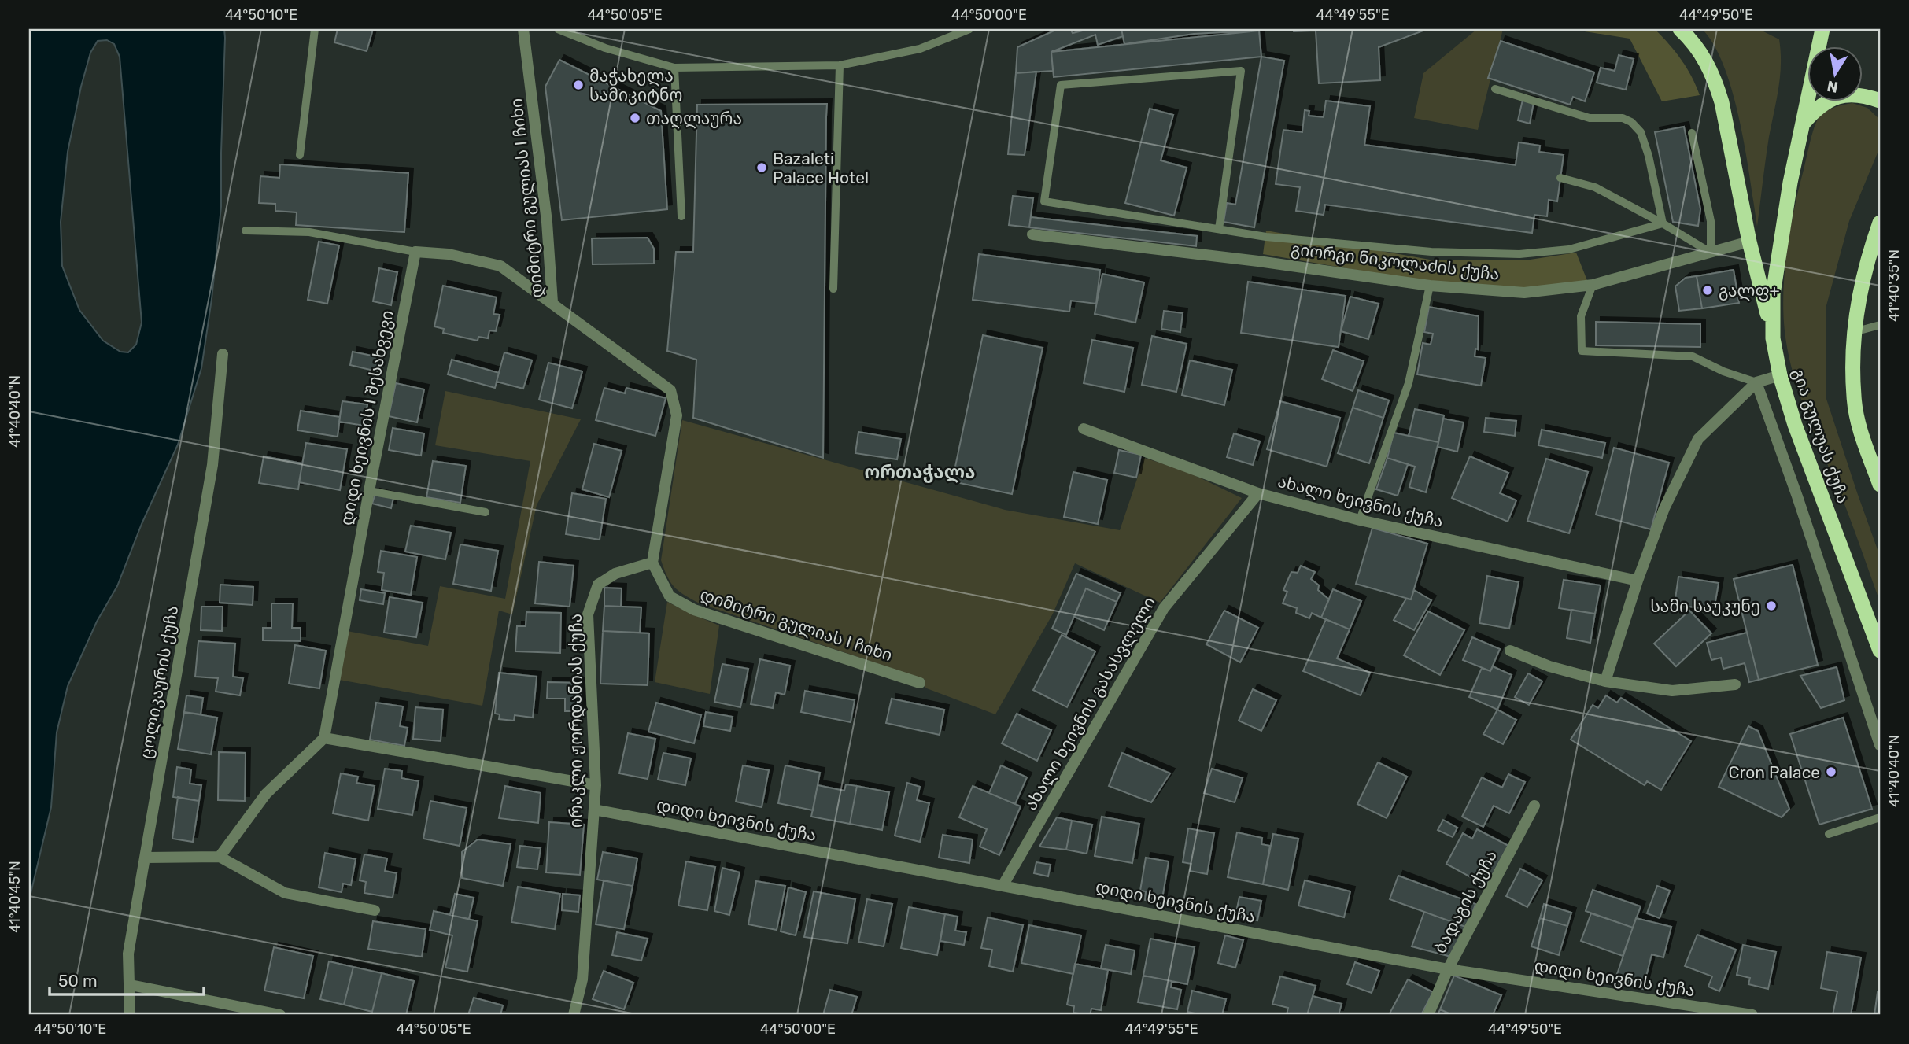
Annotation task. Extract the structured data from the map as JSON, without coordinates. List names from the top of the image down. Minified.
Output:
{"streets":{"highway":["გია გულუას ქუჩა"],"street":["დიმიტრი გულიას I ჩიხი","გიორგი ნიკოლაძის ქუჩა","დიდი ხეივნის I შესახვევი","ახალი ხეივნის ქუჩა","ცოლიკაურის ქუჩა","ახალი ხეივნის გასასვლელი","ირაკლი ჟორდანიას ქუჩა","დიდი ხეივნის ქუჩა","ბადაგის ქუჩა"]},"crossings":[["დიმიტრი გულიას I ჩიხი","ირაკლი ჟორდანიას ქუჩა"],["ახალი ხეივნის ქუჩა","ახალი ხეივნის გასასვლელი"],["ახალი ხეივნის გასასვლელი","დიდი ხეივნის ქუჩა"],["ირაკლი ჟორდანიას ქუჩა","დიდი ხეივნის ქუჩა"],["დიდი ხეივნის ქუჩა","ბადაგის ქუჩა"]],"districts":["ორთაჭალა"],"places":["მაჭახელა სამიკიტნო","თაღლაურა","Bazaleti Palace Hotel","გალფ+","სამი საუკუნე","Cron Palace"],"scale_bar":"50 m","north":"bottom","coordinates":["44°50'10\"E","44°50'05\"E","44°50'00\"E","44°49'55\"E","44°49'50\"E","41°40'35\"N","41°40'40\"N","41°40'45\"N"]}
